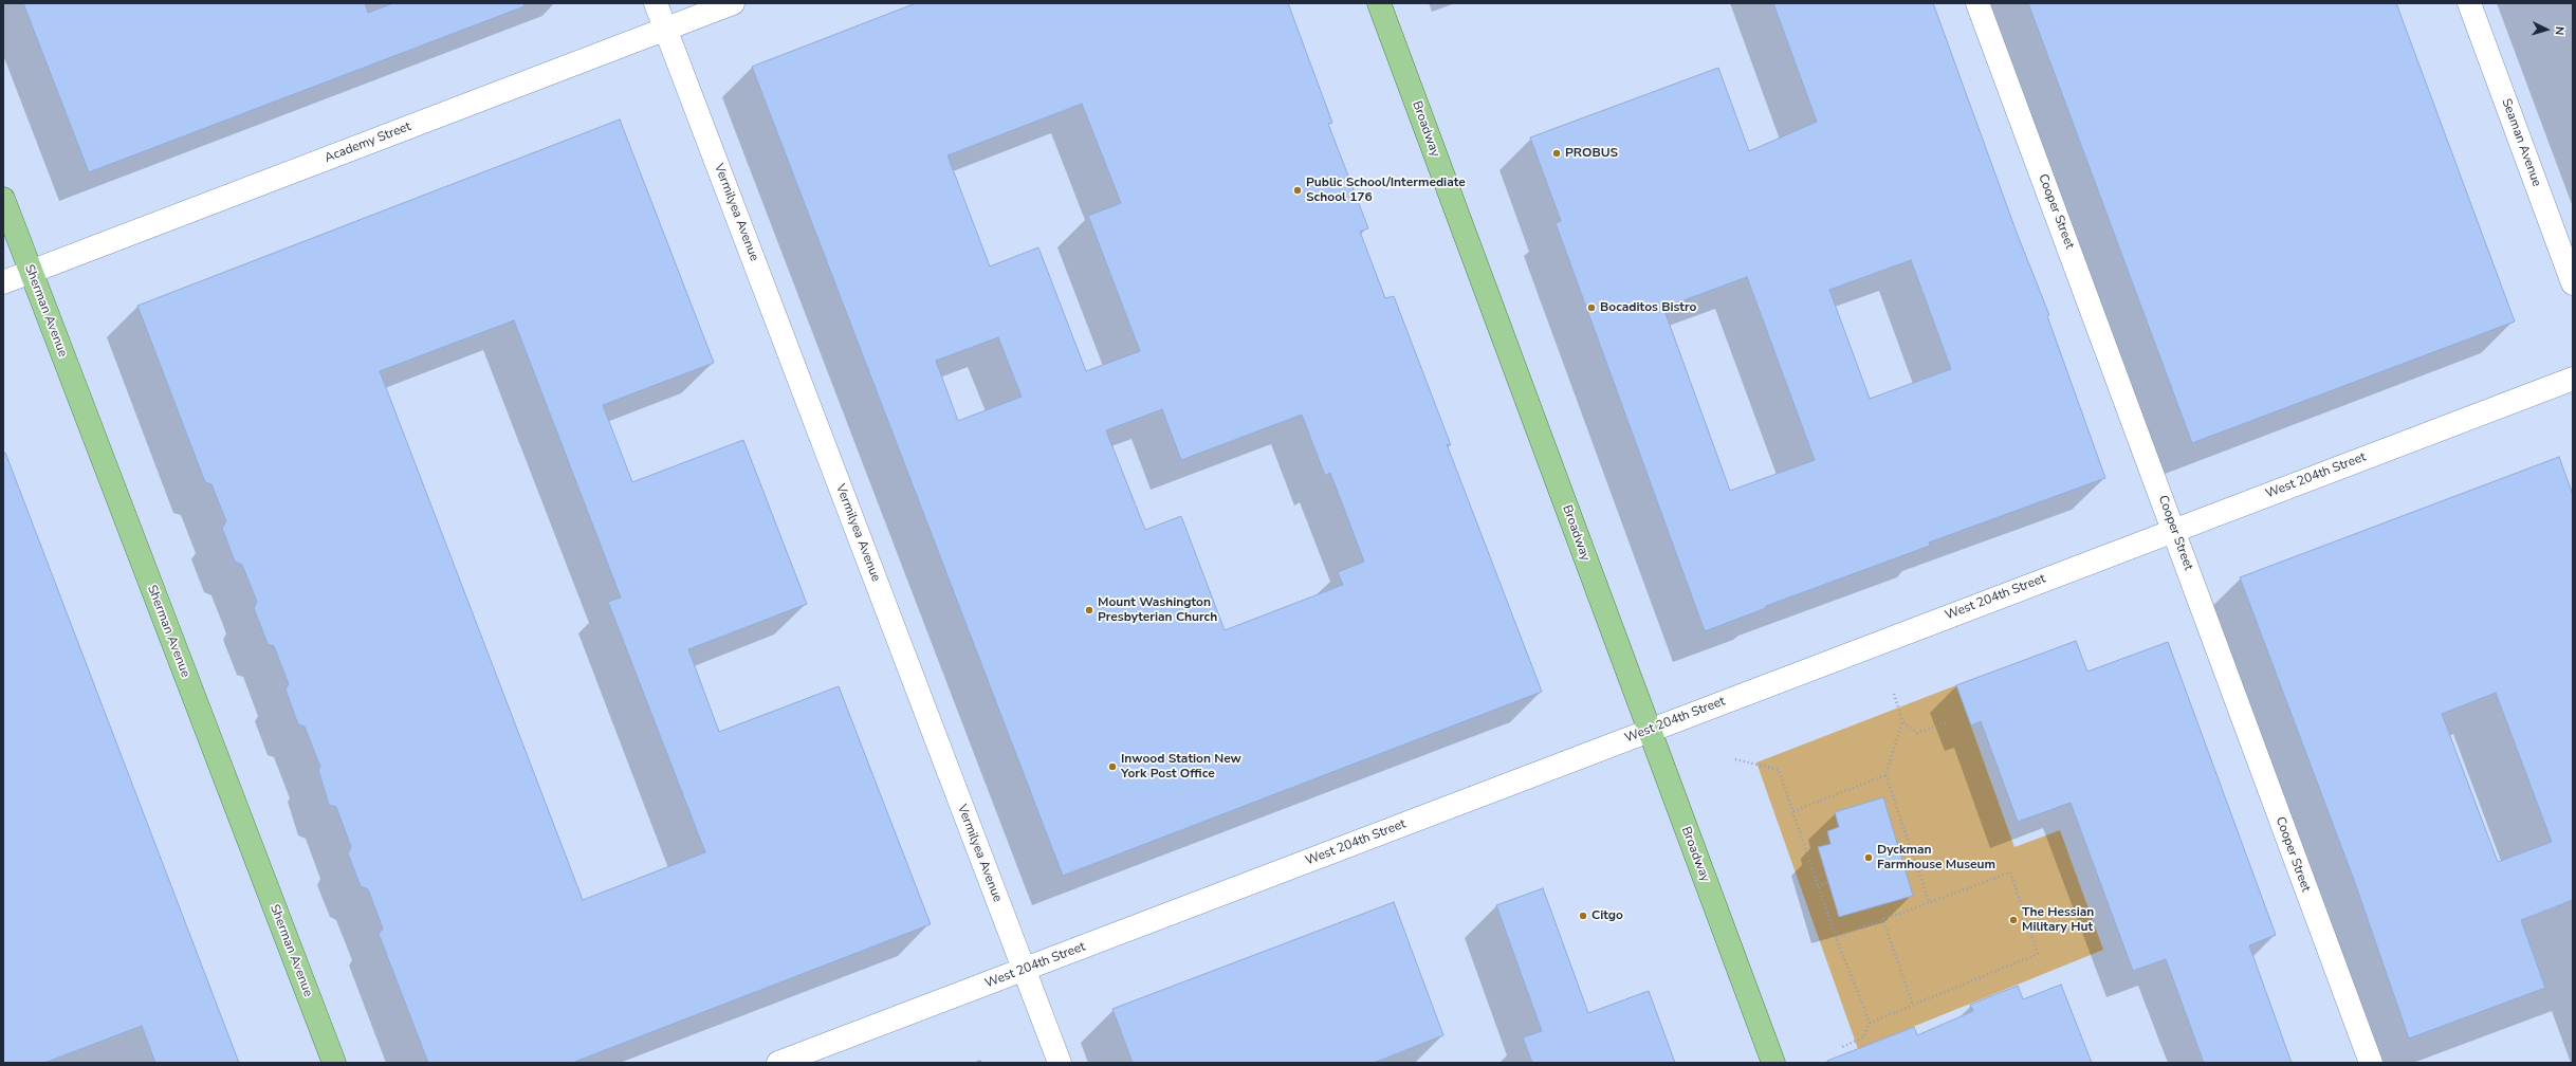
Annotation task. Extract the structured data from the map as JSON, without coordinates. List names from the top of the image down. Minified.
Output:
{"streets":{"main road":["Broadway","Sherman Avenue"],"street":["Academy Street","Seaman Avenue","Cooper Street","Vermilyea Avenue","West 204th Street"]},"crossings":[["Broadway","West 204th Street"],["Academy Street","Vermilyea Avenue"],["Academy Street","Sherman Avenue"],["Cooper Street","West 204th Street"],["Vermilyea Avenue","West 204th Street"]],"places":["PROBUS","Public School/Intermediate School 176","Bocaditos Bistro","Mount Washington Presbyterian Church","Inwood Station New York Post Office","Dyckman Farmhouse Museum","Citgo","The Hessian Military Hut"],"north":"right"}
